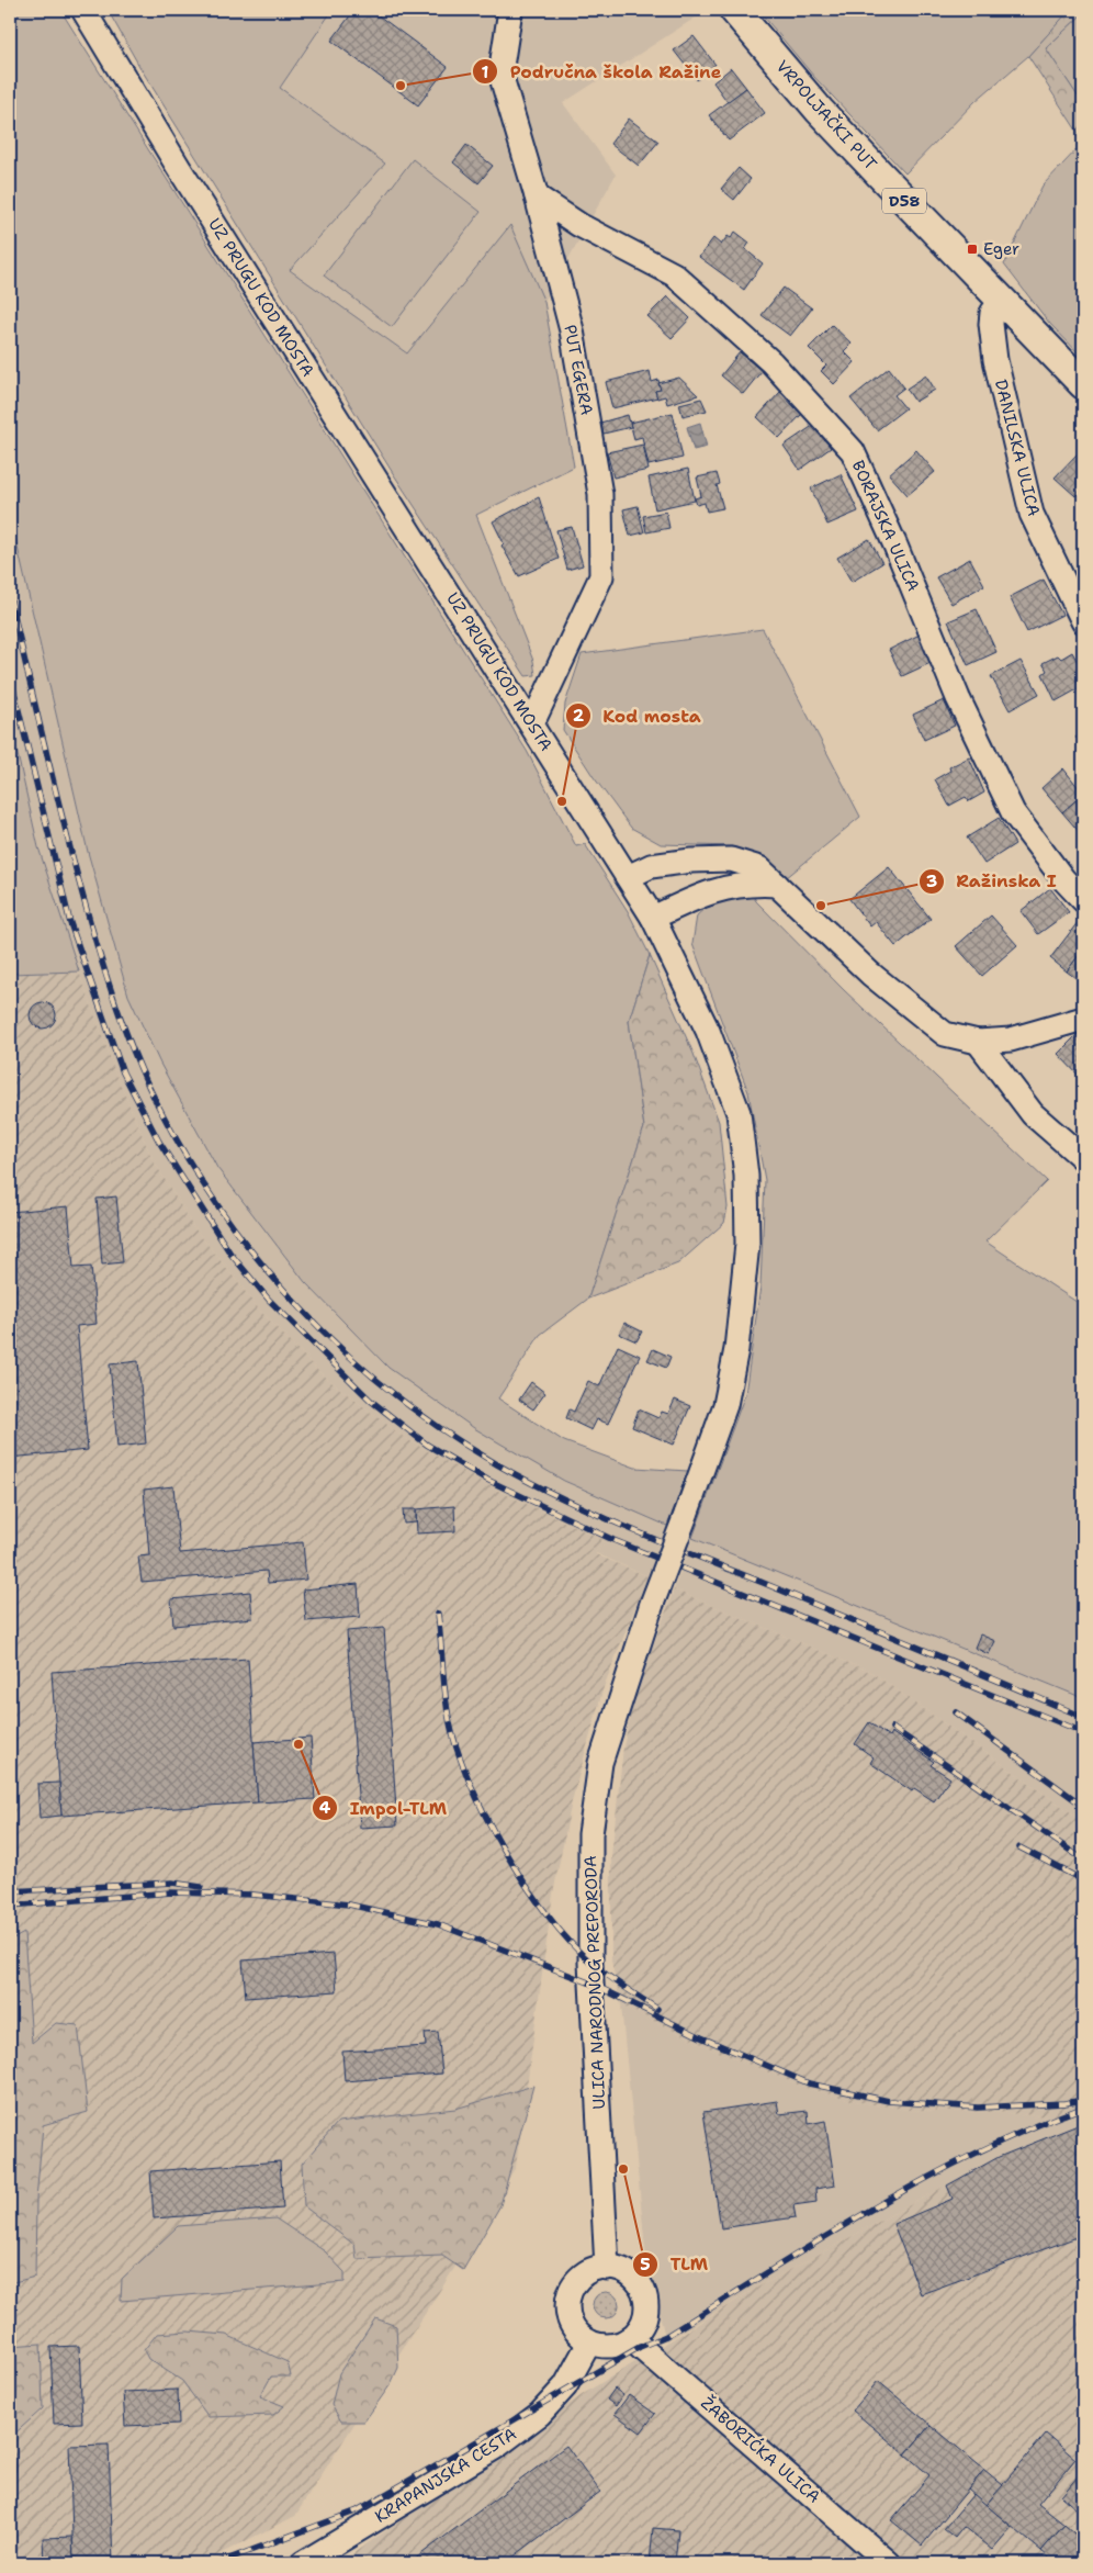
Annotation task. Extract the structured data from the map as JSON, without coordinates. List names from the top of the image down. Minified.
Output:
{"streets":{"main road":["VRPOLJAČKI PUT","D58"],"street":["UZ PRUGU KOD MOSTA","PUT EGERA","DANILSKA ULICA","BORAJSKA ULICA","ULICA NARODNOG PREPORODA","ŽABORIĆKA ULICA","KRAPANJSKA CESTA"]},"crossings":[["VRPOLJAČKI PUT","DANILSKA ULICA"],["UZ PRUGU KOD MOSTA","PUT EGERA"],["UZ PRUGU KOD MOSTA","ULICA NARODNOG PREPORODA"],["PUT EGERA","BORAJSKA ULICA"],["ULICA NARODNOG PREPORODA","ŽABORIĆKA ULICA"],["ULICA NARODNOG PREPORODA","KRAPANJSKA CESTA"],["ŽABORIĆKA ULICA","KRAPANJSKA CESTA"]],"places":{"other":["Područna škola Ražine","Kod mosta","Ražinska I","Impol-TLM","TLM"],"transit":["Eger"]}}
